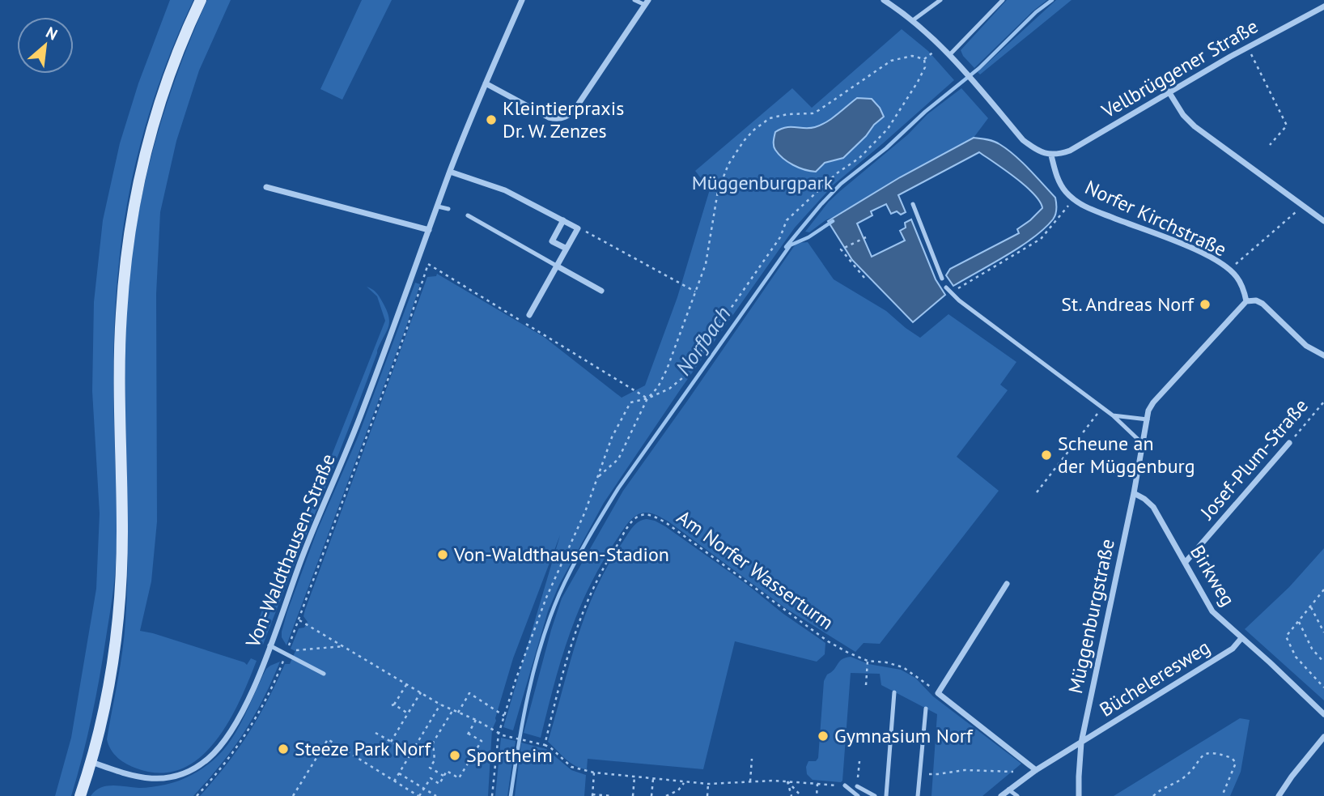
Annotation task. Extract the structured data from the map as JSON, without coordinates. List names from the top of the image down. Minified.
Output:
{"streets":{"street":["Vellbrüggener Straße","Norfer Kirchstraße","Josef-Plum-Straße","Von-Waldthausen-Straße","Birkweg","Müggenburgstraße","Bücheleresweg"],"path":["Am Norfer Wasserturm"]},"crossings":[["Vellbrüggener Straße","Norfer Kirchstraße"],["Norfer Kirchstraße","Müggenburgstraße"],["Josef-Plum-Straße","Birkweg"],["Birkweg","Müggenburgstraße"],["Birkweg","Bücheleresweg"],["Müggenburgstraße","Bücheleresweg"]],"water":["Norfbach"],"parks":["Müggenburgpark"],"places":["Kleintierpraxis Dr. W. Zenzes","St. Andreas Norf","Scheune an der Müggenburg","Von-Waldthausen-Stadion","Gymnasium Norf","Steeze Park Norf","Sportheim"],"north":"top right"}
